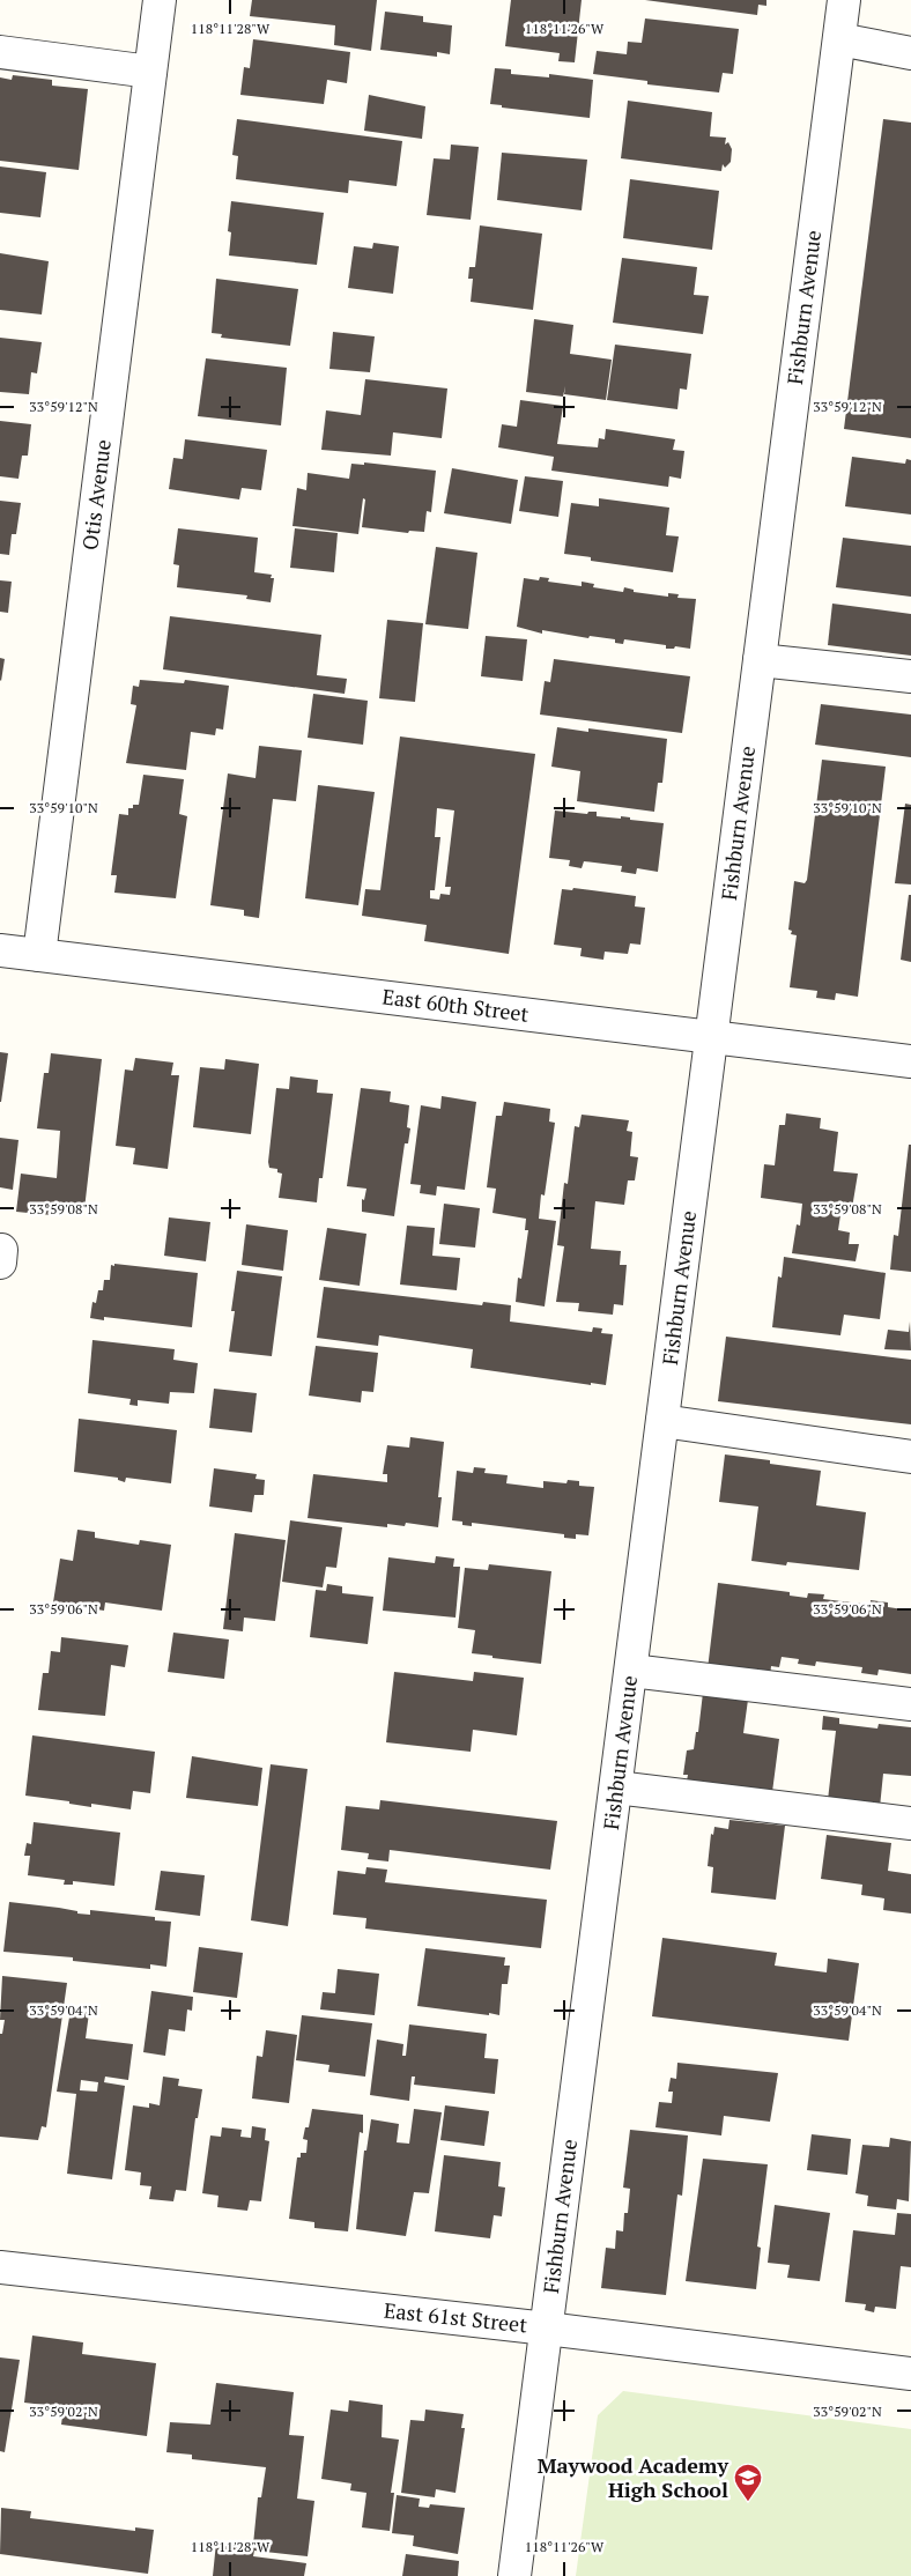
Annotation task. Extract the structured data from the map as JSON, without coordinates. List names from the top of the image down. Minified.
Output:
{"streets":{"street":["Fishburn Avenue","Otis Avenue","East 60th Street","East 61st Street"]},"crossings":[["Fishburn Avenue","East 60th Street"],["Fishburn Avenue","East 61st Street"],["Otis Avenue","East 60th Street"]],"places":{"school or university":["Maywood Academy High School"]},"coordinates":["118°11'28\"W","118°11'26\"W","33°59'12\"N","33°59'10\"N","33°59'08\"N","33°59'06\"N","33°59'04\"N","33°59'02\"N"]}
